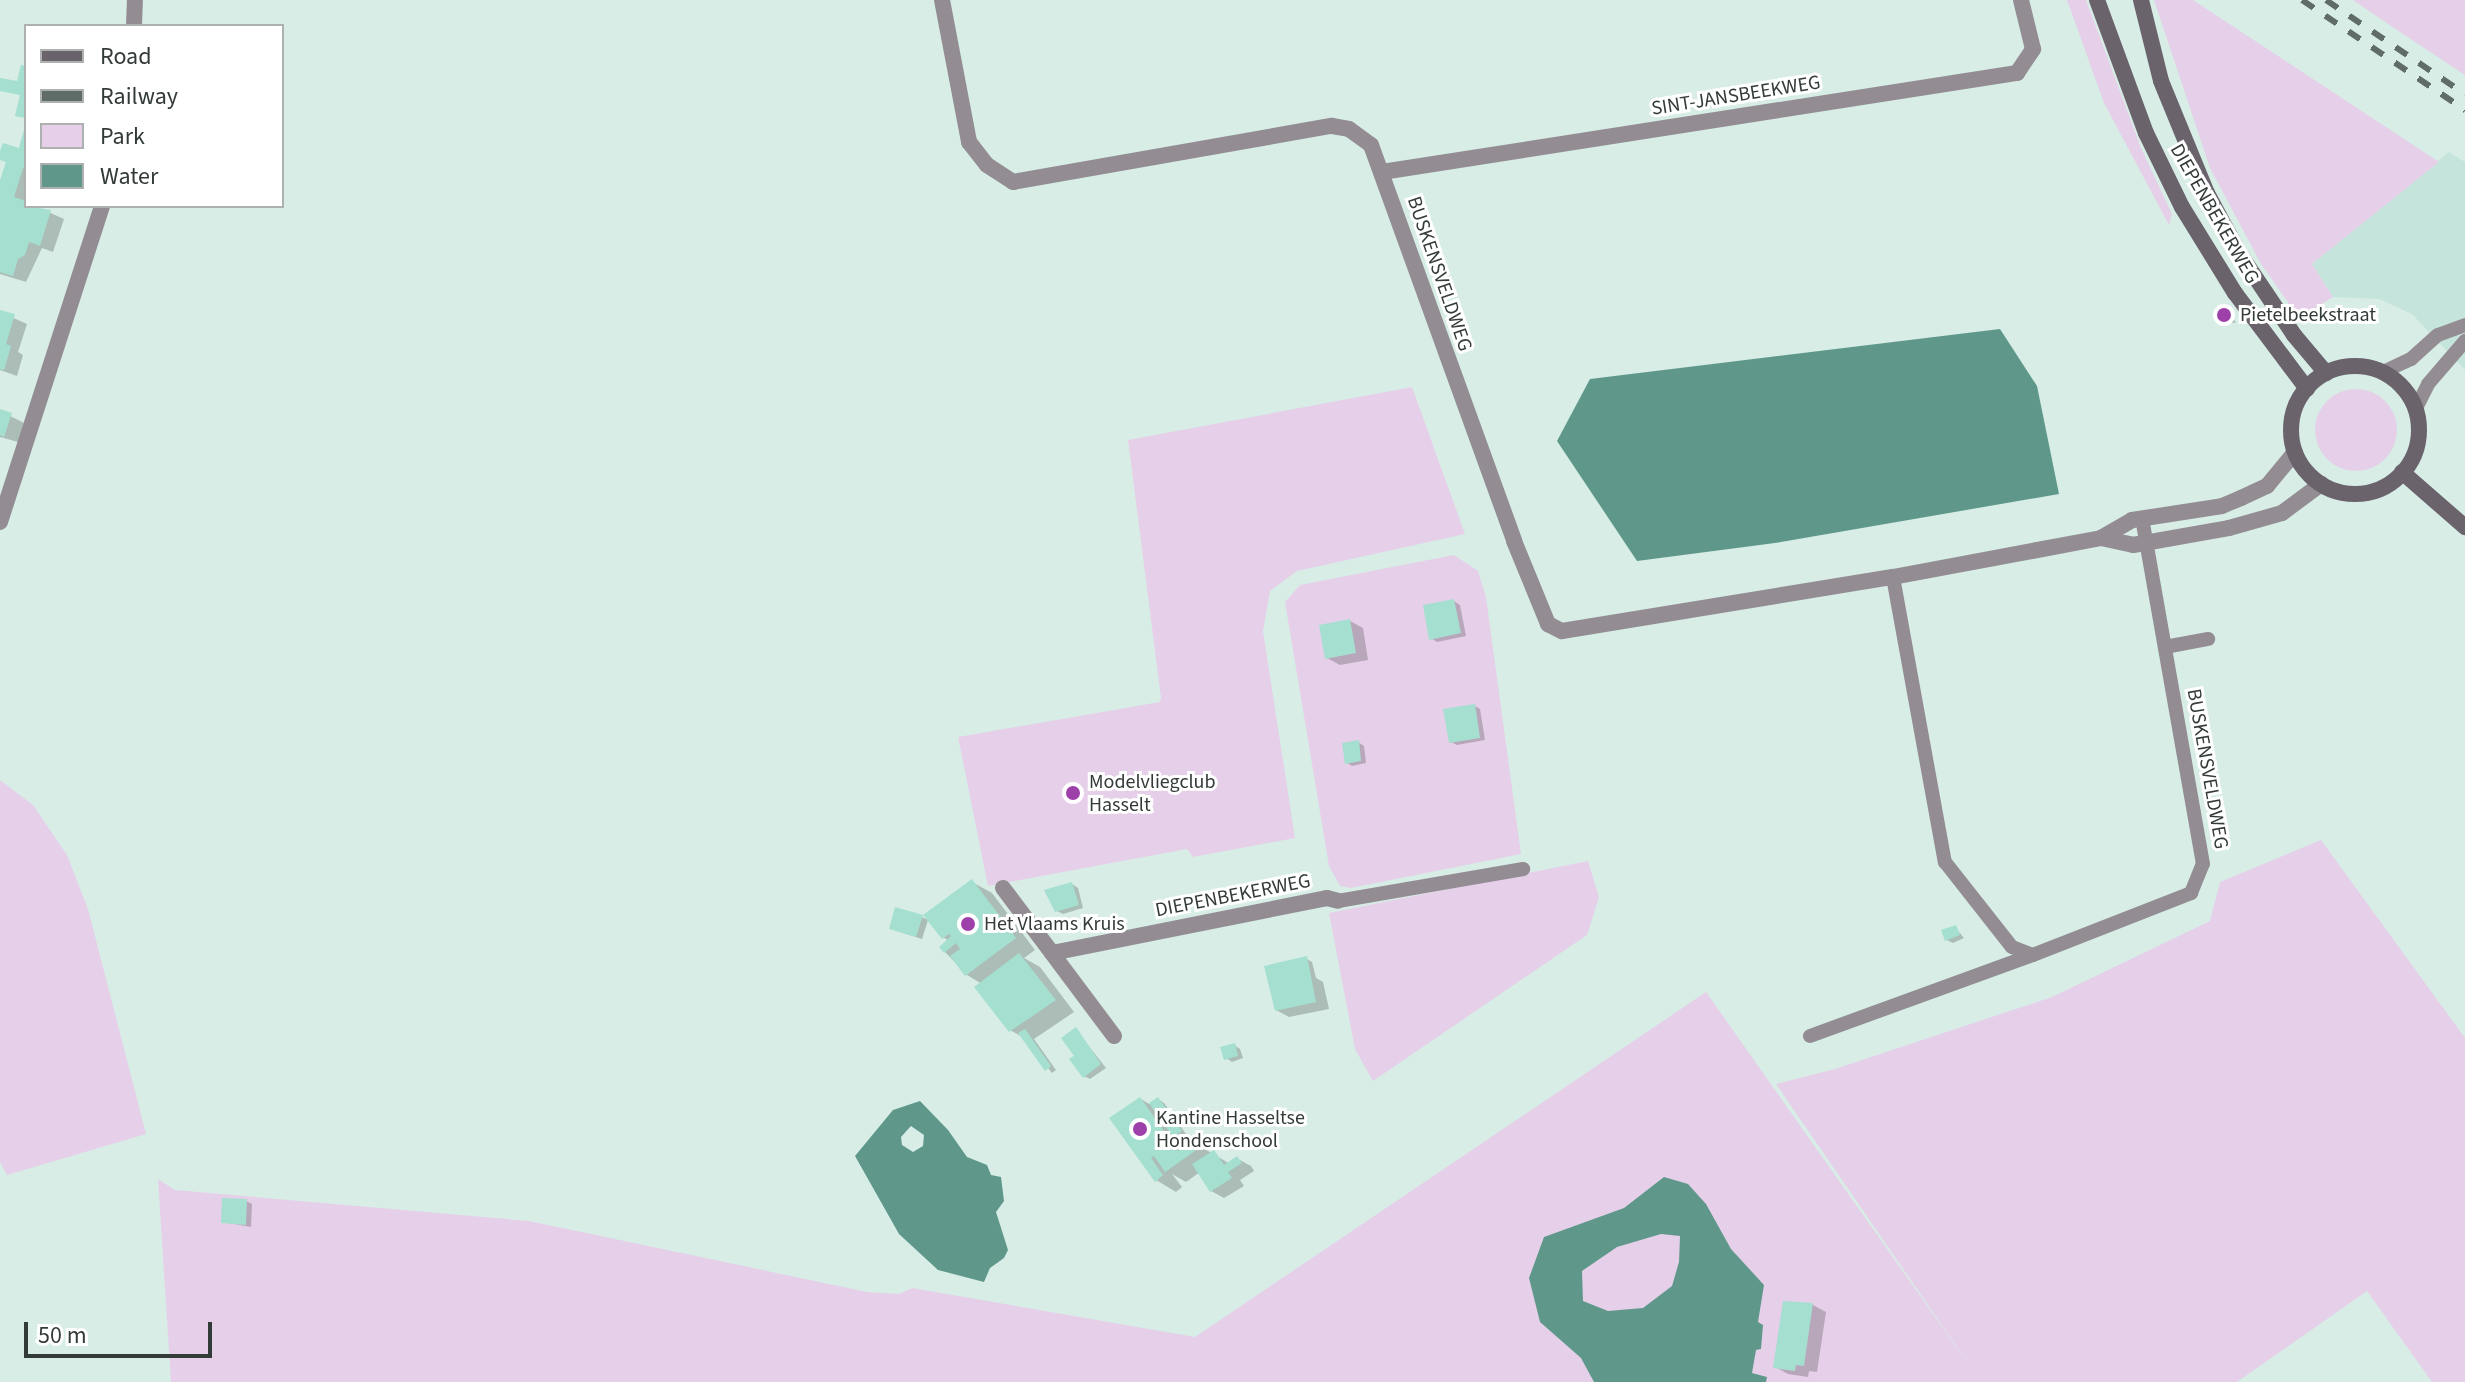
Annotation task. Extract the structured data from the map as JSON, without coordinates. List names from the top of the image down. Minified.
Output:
{"streets":{"main road":["DIEPENBEKERWEG"],"street":["SINT-JANSBEEKWEG","BUSKENSVELDWEG"]},"crossings":[["SINT-JANSBEEKWEG","BUSKENSVELDWEG"],["DIEPENBEKERWEG","BUSKENSVELDWEG"]],"places":["Pietelbeekstraat","Modelvliegclub Hasselt","Het Vlaams Kruis","Kantine Hasseltse Hondenschool"],"legend":["Road","Railway","Park","Water"],"scale_bar":"50 m"}
